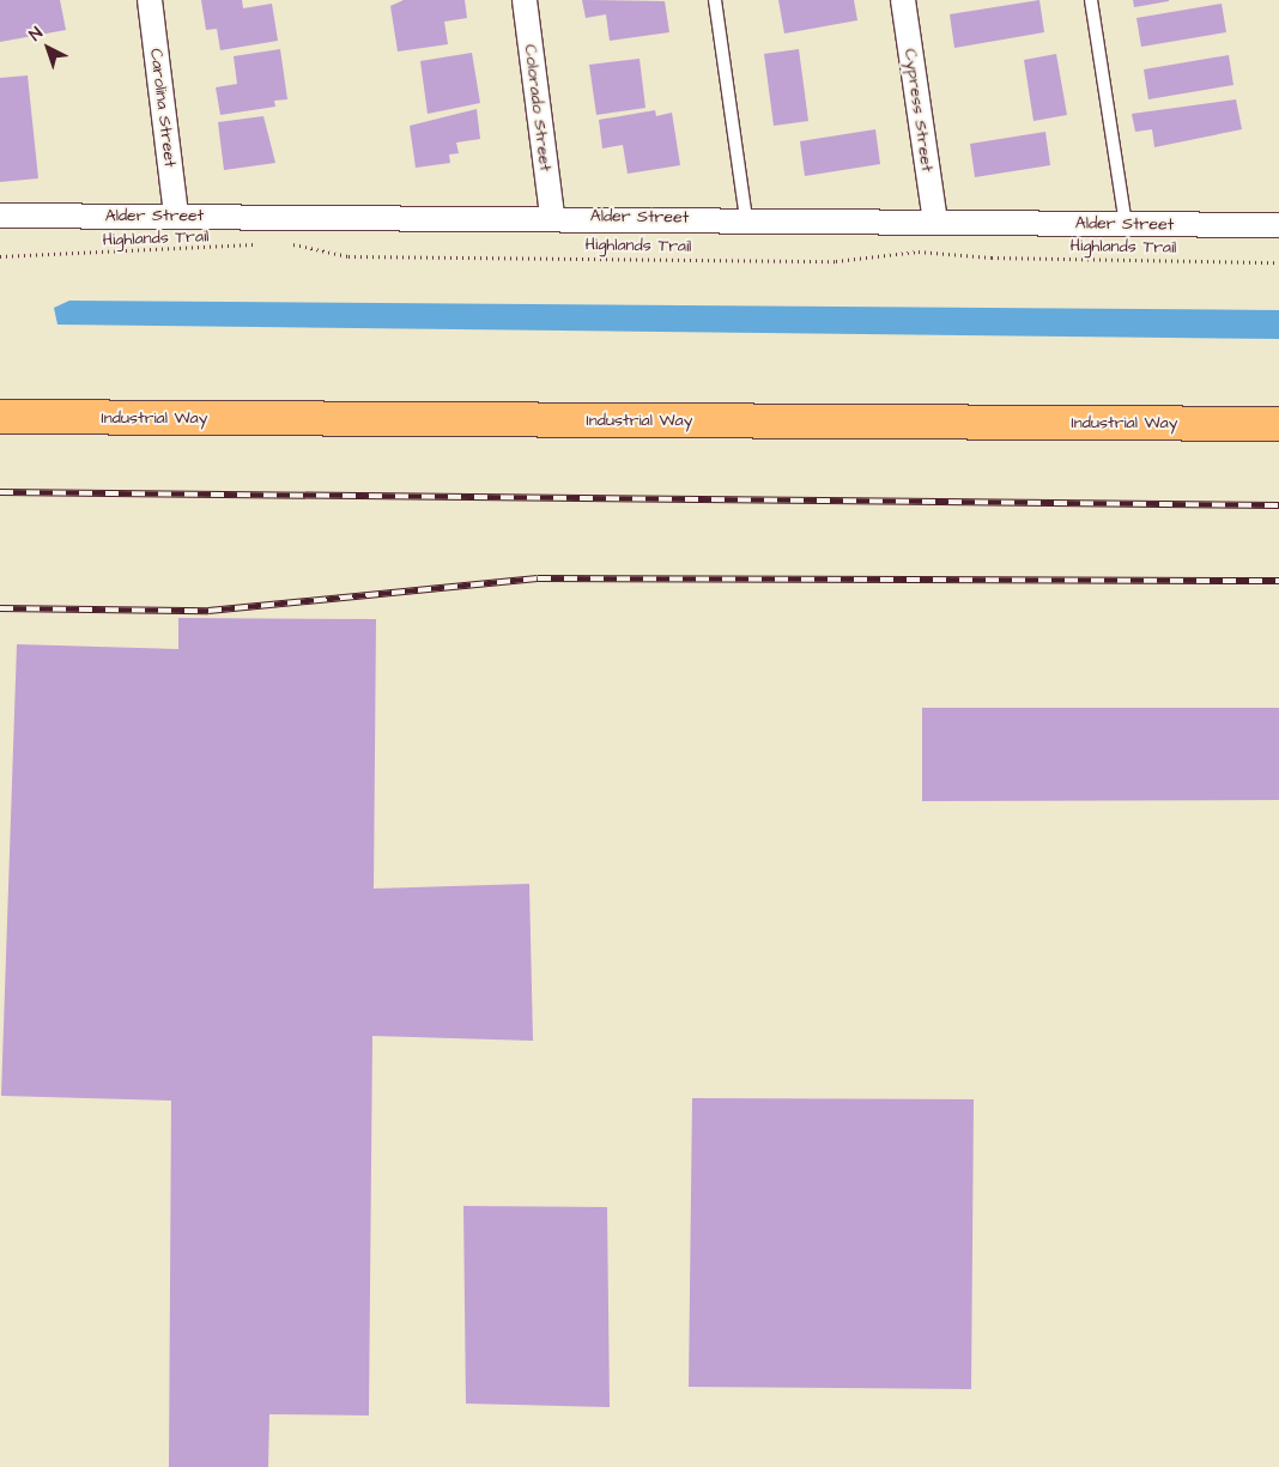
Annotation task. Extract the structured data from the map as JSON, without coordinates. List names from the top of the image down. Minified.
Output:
{"streets":{"main road":["Industrial Way"],"street":["Carolina Street","Colorado Street","Cypress Street","Alder Street"],"path":["Highlands Trail"]},"crossings":[["Carolina Street","Alder Street"],["Colorado Street","Alder Street"],["Cypress Street","Alder Street"]],"north":"top left"}
